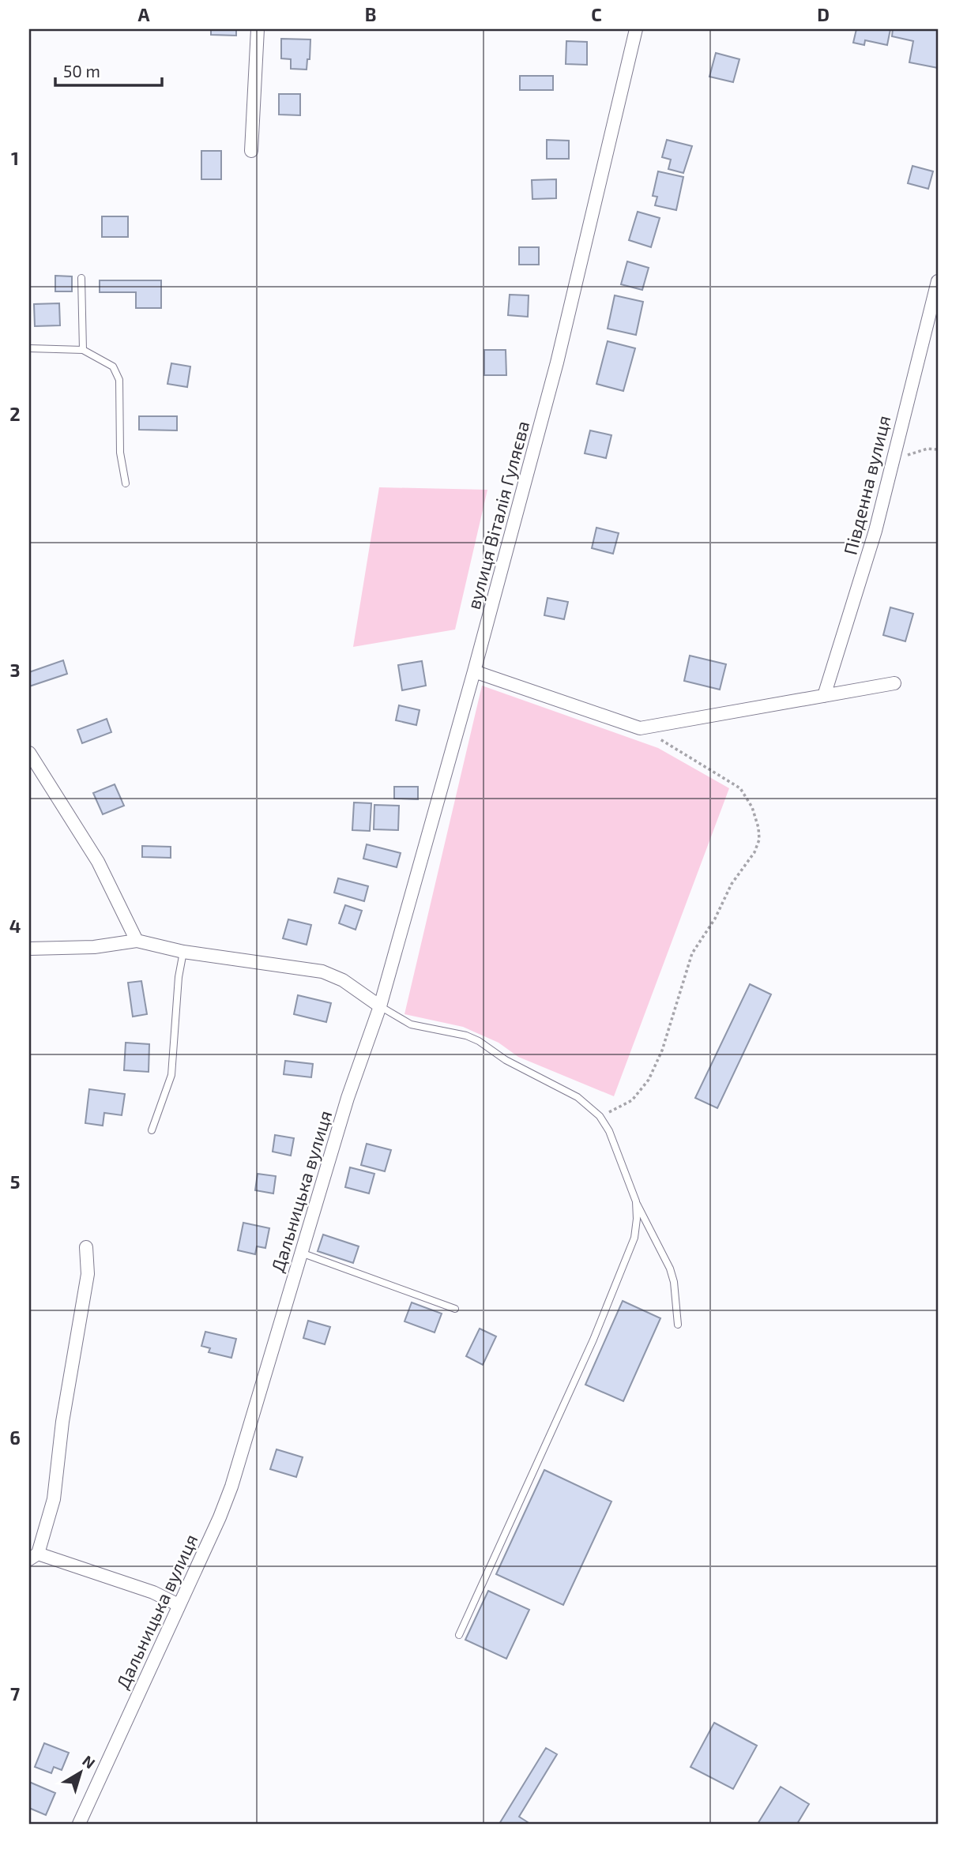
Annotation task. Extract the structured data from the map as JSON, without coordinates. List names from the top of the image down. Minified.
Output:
{"streets":{"street":["Південна вулиця","вулиця Віталія Гуляєва","Дальницька вулиця"]},"crossings":[["вулиця Віталія Гуляєва","Дальницька вулиця"]],"scale_bar":"50 m","north":"top right","grid":{"columns":["A","B","C","D"],"rows":["1","2","3","4","5","6","7"]}}
